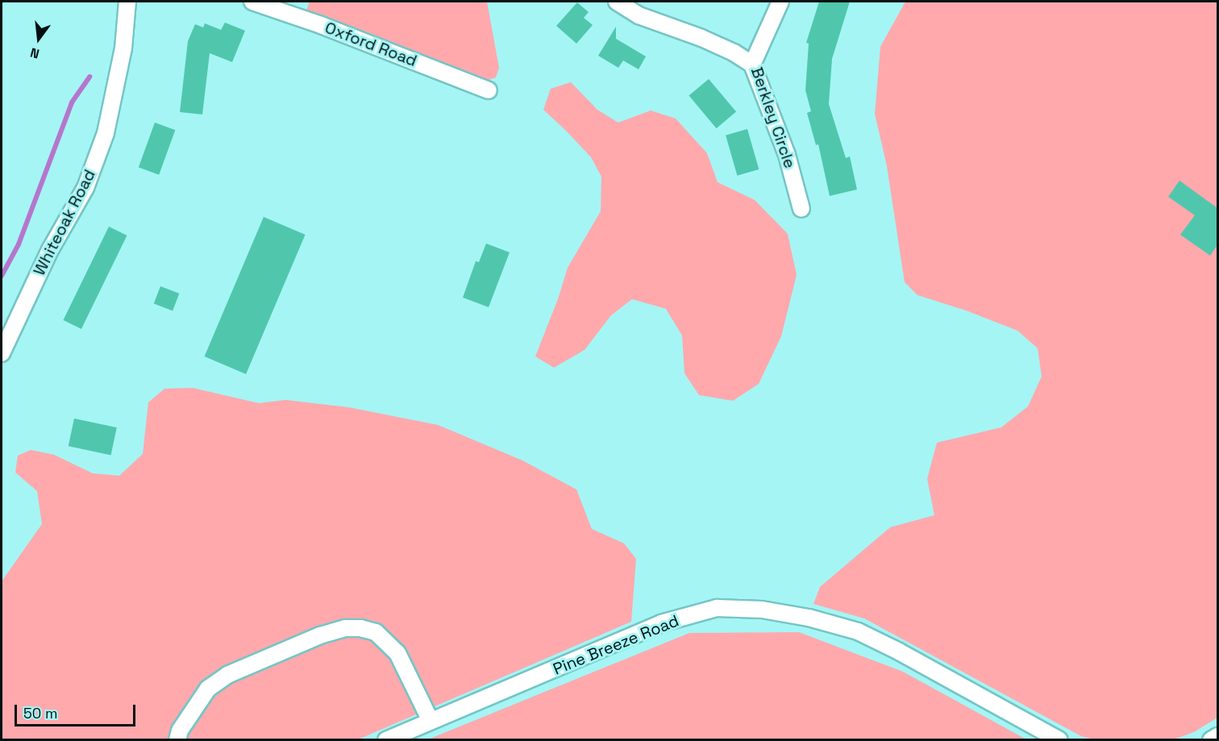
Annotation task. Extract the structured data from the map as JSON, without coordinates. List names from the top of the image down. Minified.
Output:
{"streets":{"street":["Oxford Road","Berkley Circle","Whiteoak Road","Pine Breeze Road"]},"scale_bar":"50 m","north":"bottom"}
